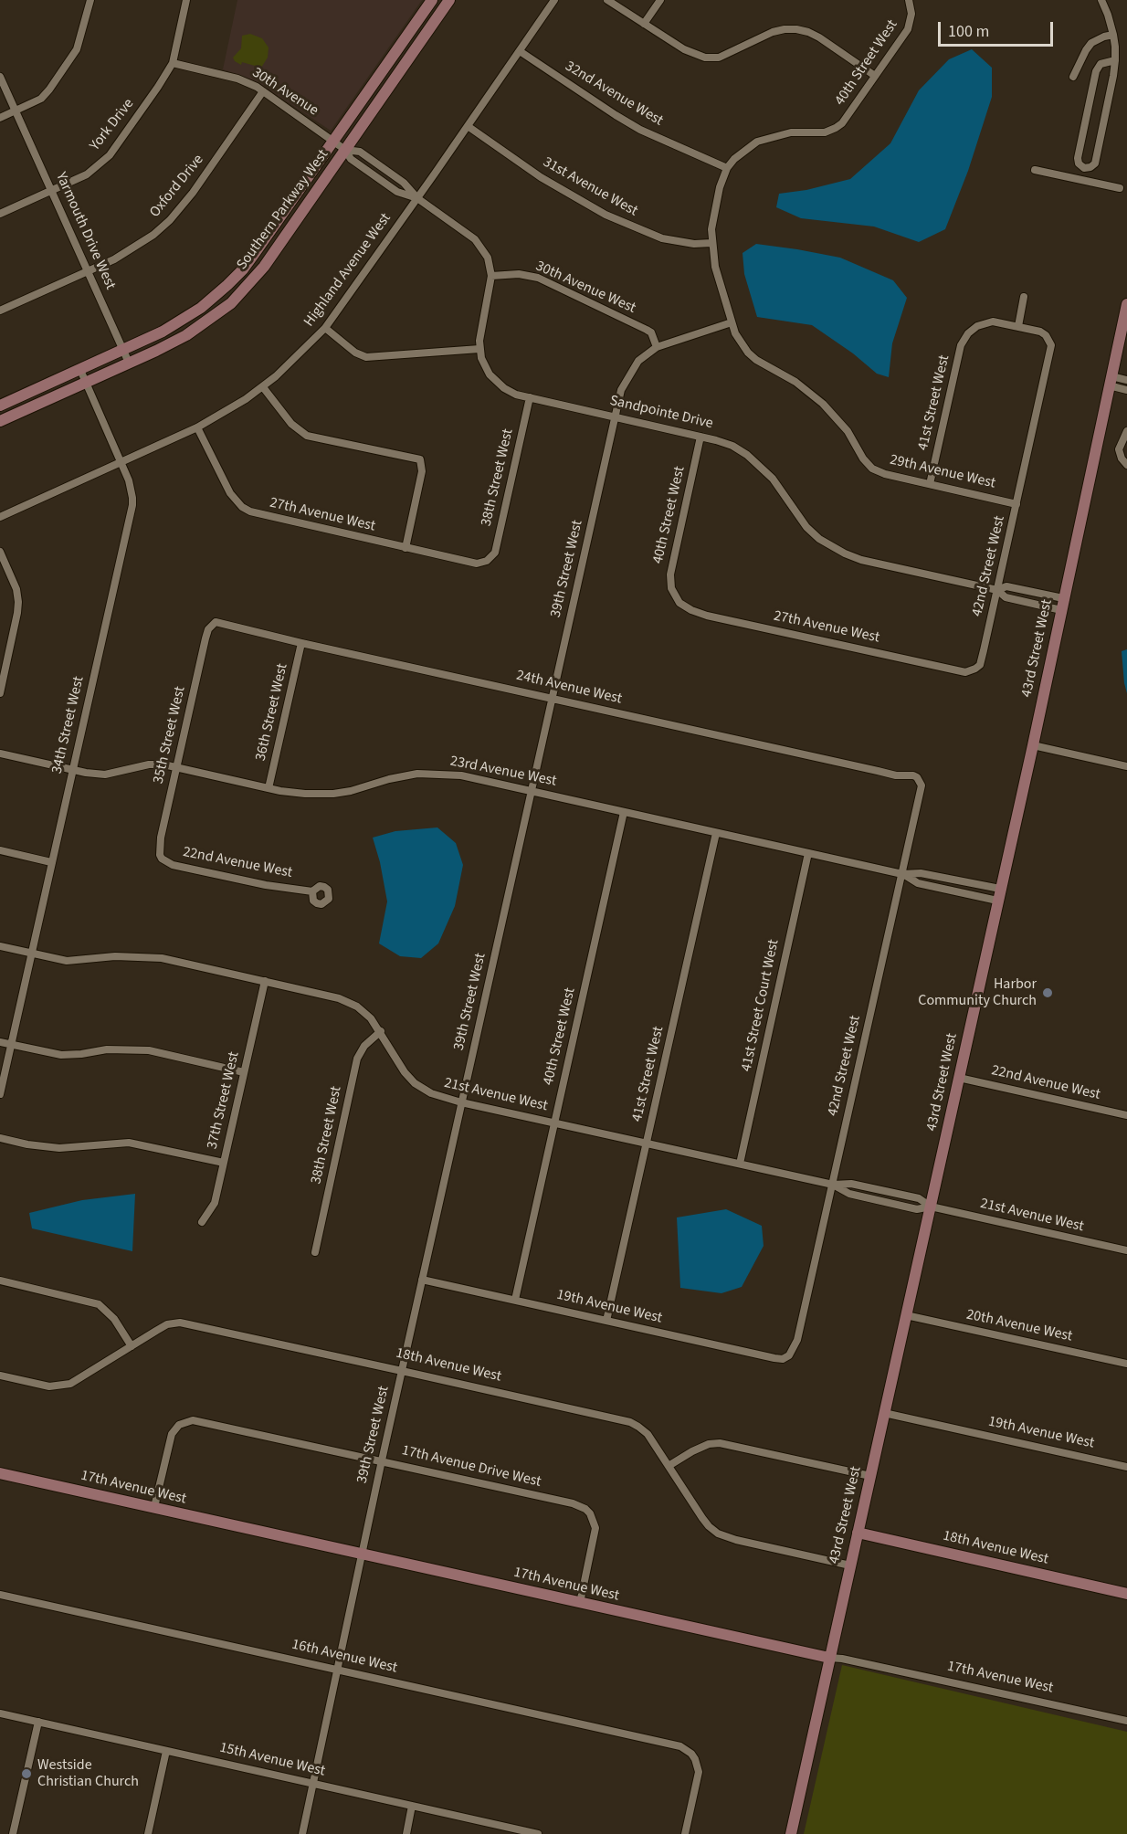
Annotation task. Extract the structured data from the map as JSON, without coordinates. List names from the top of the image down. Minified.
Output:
{"streets":{"street":["40th Street West","30th Avenue","32nd Avenue West","York Drive","Oxford Drive","31st Avenue West","Southern Parkway West","Yarmouth Drive West","Highland Avenue West","30th Avenue West","41st Street West","Sandpointe Drive","29th Avenue West","38th Street West","27th Avenue West","42nd Street West","39th Street West","43rd Street West","24th Avenue West","36th Street West","34th Street West","35th Street West","23rd Avenue West","22nd Avenue West","41st Street Court West","21st Avenue West","37th Street West","19th Avenue West","20th Avenue West","18th Avenue West","17th Avenue Drive West","17th Avenue West","16th Avenue West","15th Avenue West"]},"crossings":[["40th Street West","32nd Avenue West"],["40th Street West","31st Avenue West"],["40th Street West","Sandpointe Drive"],["40th Street West","27th Avenue West"],["40th Street West","23rd Avenue West"],["40th Street West","21st Avenue West"],["40th Street West","19th Avenue West"],["30th Avenue","York Drive"],["30th Avenue","Oxford Drive"],["30th Avenue","Southern Parkway West"],["32nd Avenue West","Highland Avenue West"],["York Drive","Yarmouth Drive West"],["Oxford Drive","Yarmouth Drive West"],["31st Avenue West","Highland Avenue West"],["Southern Parkway West","Yarmouth Drive West"],["Southern Parkway West","34th Street West"],["Highland Avenue West","27th Avenue West"],["Highland Avenue West","34th Street West"],["30th Avenue West","39th Street West"],["41st Street West","29th Avenue West"],["41st Street West","42nd Street West"],["41st Street West","23rd Avenue West"],["41st Street West","21st Avenue West"],["41st Street West","19th Avenue West"],["Sandpointe Drive","38th Street West"],["Sandpointe Drive","42nd Street West"],["Sandpointe Drive","39th Street West"],["Sandpointe Drive","43rd Street West"],["29th Avenue West","42nd Street West"],["29th Avenue West","39th Street West"],["38th Street West","27th Avenue West"],["38th Street West","21st Avenue West"],["27th Avenue West","42nd Street West"],["42nd Street West","24th Avenue West"],["42nd Street West","23rd Avenue West"],["42nd Street West","21st Avenue West"],["42nd Street West","19th Avenue West"],["39th Street West","24th Avenue West"],["39th Street West","23rd Avenue West"],["39th Street West","21st Avenue West"],["39th Street West","19th Avenue West"],["39th Street West","18th Avenue West"],["39th Street West","17th Avenue Drive West"],["39th Street West","17th Avenue West"],["39th Street West","16th Avenue West"],["39th Street West","15th Avenue West"],["43rd Street West","23rd Avenue West"],["43rd Street West","22nd Avenue West"],["43rd Street West","21st Avenue West"],["43rd Street West","19th Avenue West"],["43rd Street West","20th Avenue West"],["43rd Street West","18th Avenue West"],["43rd Street West","17th Avenue West"],["24th Avenue West","36th Street West"],["24th Avenue West","35th Street West"],["36th Street West","23rd Avenue West"],["34th Street West","23rd Avenue West"],["34th Street West","21st Avenue West"],["35th Street West","23rd Avenue West"],["35th Street West","22nd Avenue West"],["23rd Avenue West","41st Street Court West"],["41st Street Court West","21st Avenue West"],["21st Avenue West","37th Street West"],["17th Avenue Drive West","17th Avenue West"]],"places":["Harbor Community Church","Westside Christian Church"],"scale_bar":"100 m"}
